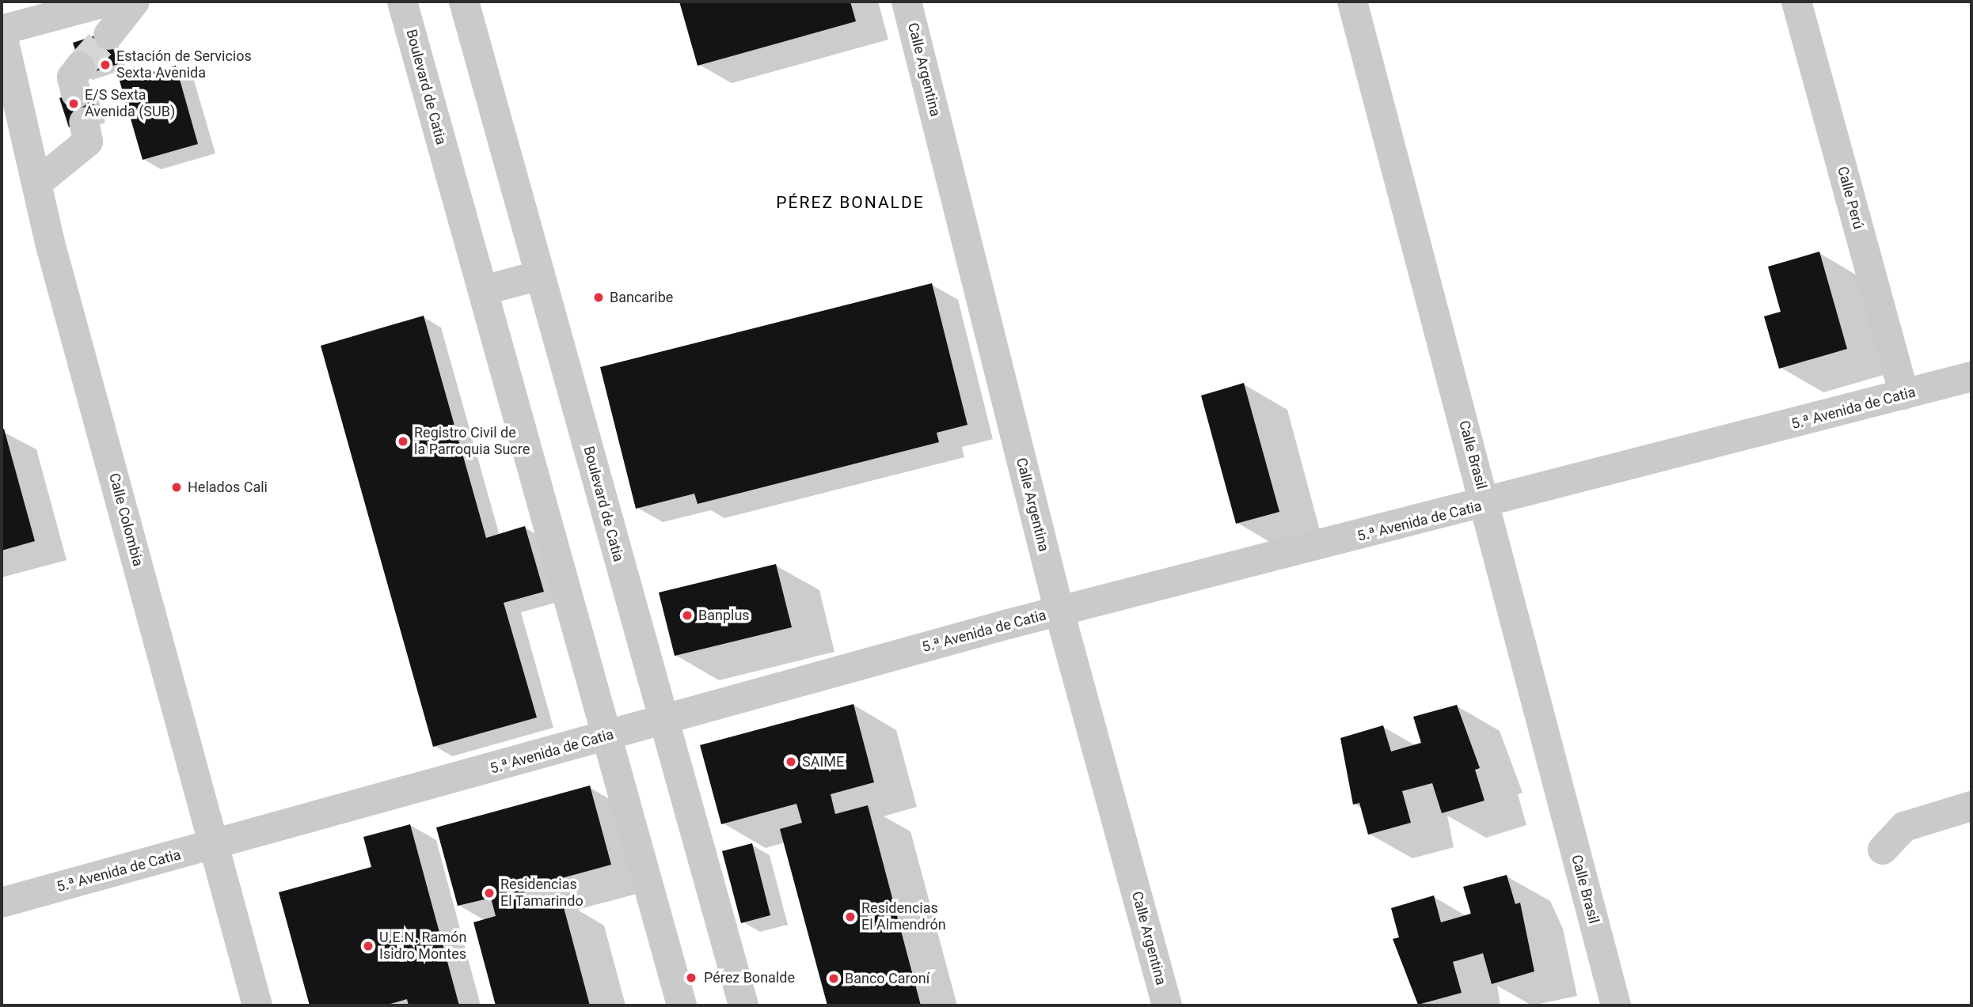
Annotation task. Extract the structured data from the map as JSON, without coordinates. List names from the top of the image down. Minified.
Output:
{"streets":{"street":["Calle Argentina","Boulevard de Catia","Calle Perú","5.ª Avenida de Catia","Calle Brasil","Calle Colombia"]},"crossings":[["Calle Argentina","5.ª Avenida de Catia"],["Boulevard de Catia","5.ª Avenida de Catia"],["Calle Perú","5.ª Avenida de Catia"],["5.ª Avenida de Catia","Calle Brasil"],["5.ª Avenida de Catia","Calle Colombia"]],"districts":["PÉREZ BONALDE"],"places":["Estación de Servicios Sexta Avenida","E/S Sexta Avenida (SUB)","Bancaribe","Registro Civil de la Parroquia Sucre","Helados Cali","Banplus","SAIME","Residencias El Tamarindo","Residencias El Almendrón","U.E.N. Ramón Isidro Montes","Pérez Bonalde","Banco Caroní"]}
